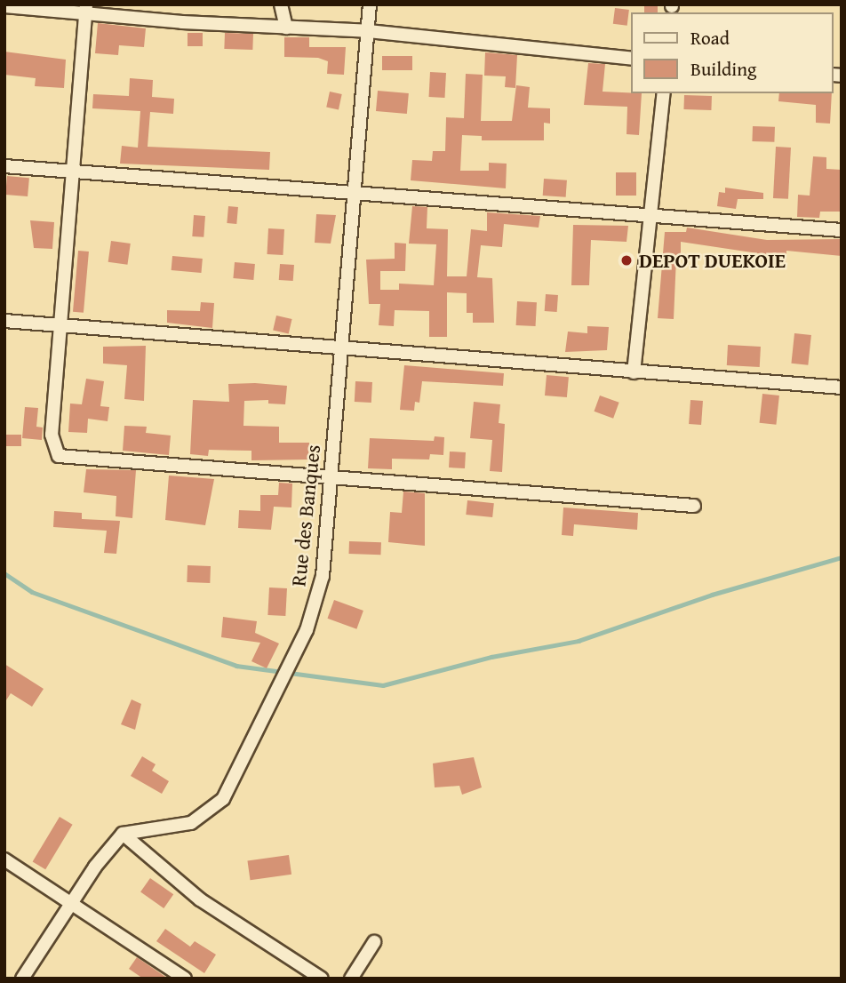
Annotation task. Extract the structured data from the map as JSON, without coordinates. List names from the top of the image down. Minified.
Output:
{"streets":{"street":["Rue des Banques"]},"places":["DEPOT DUEKOIE"],"legend":["Road","Building"]}
